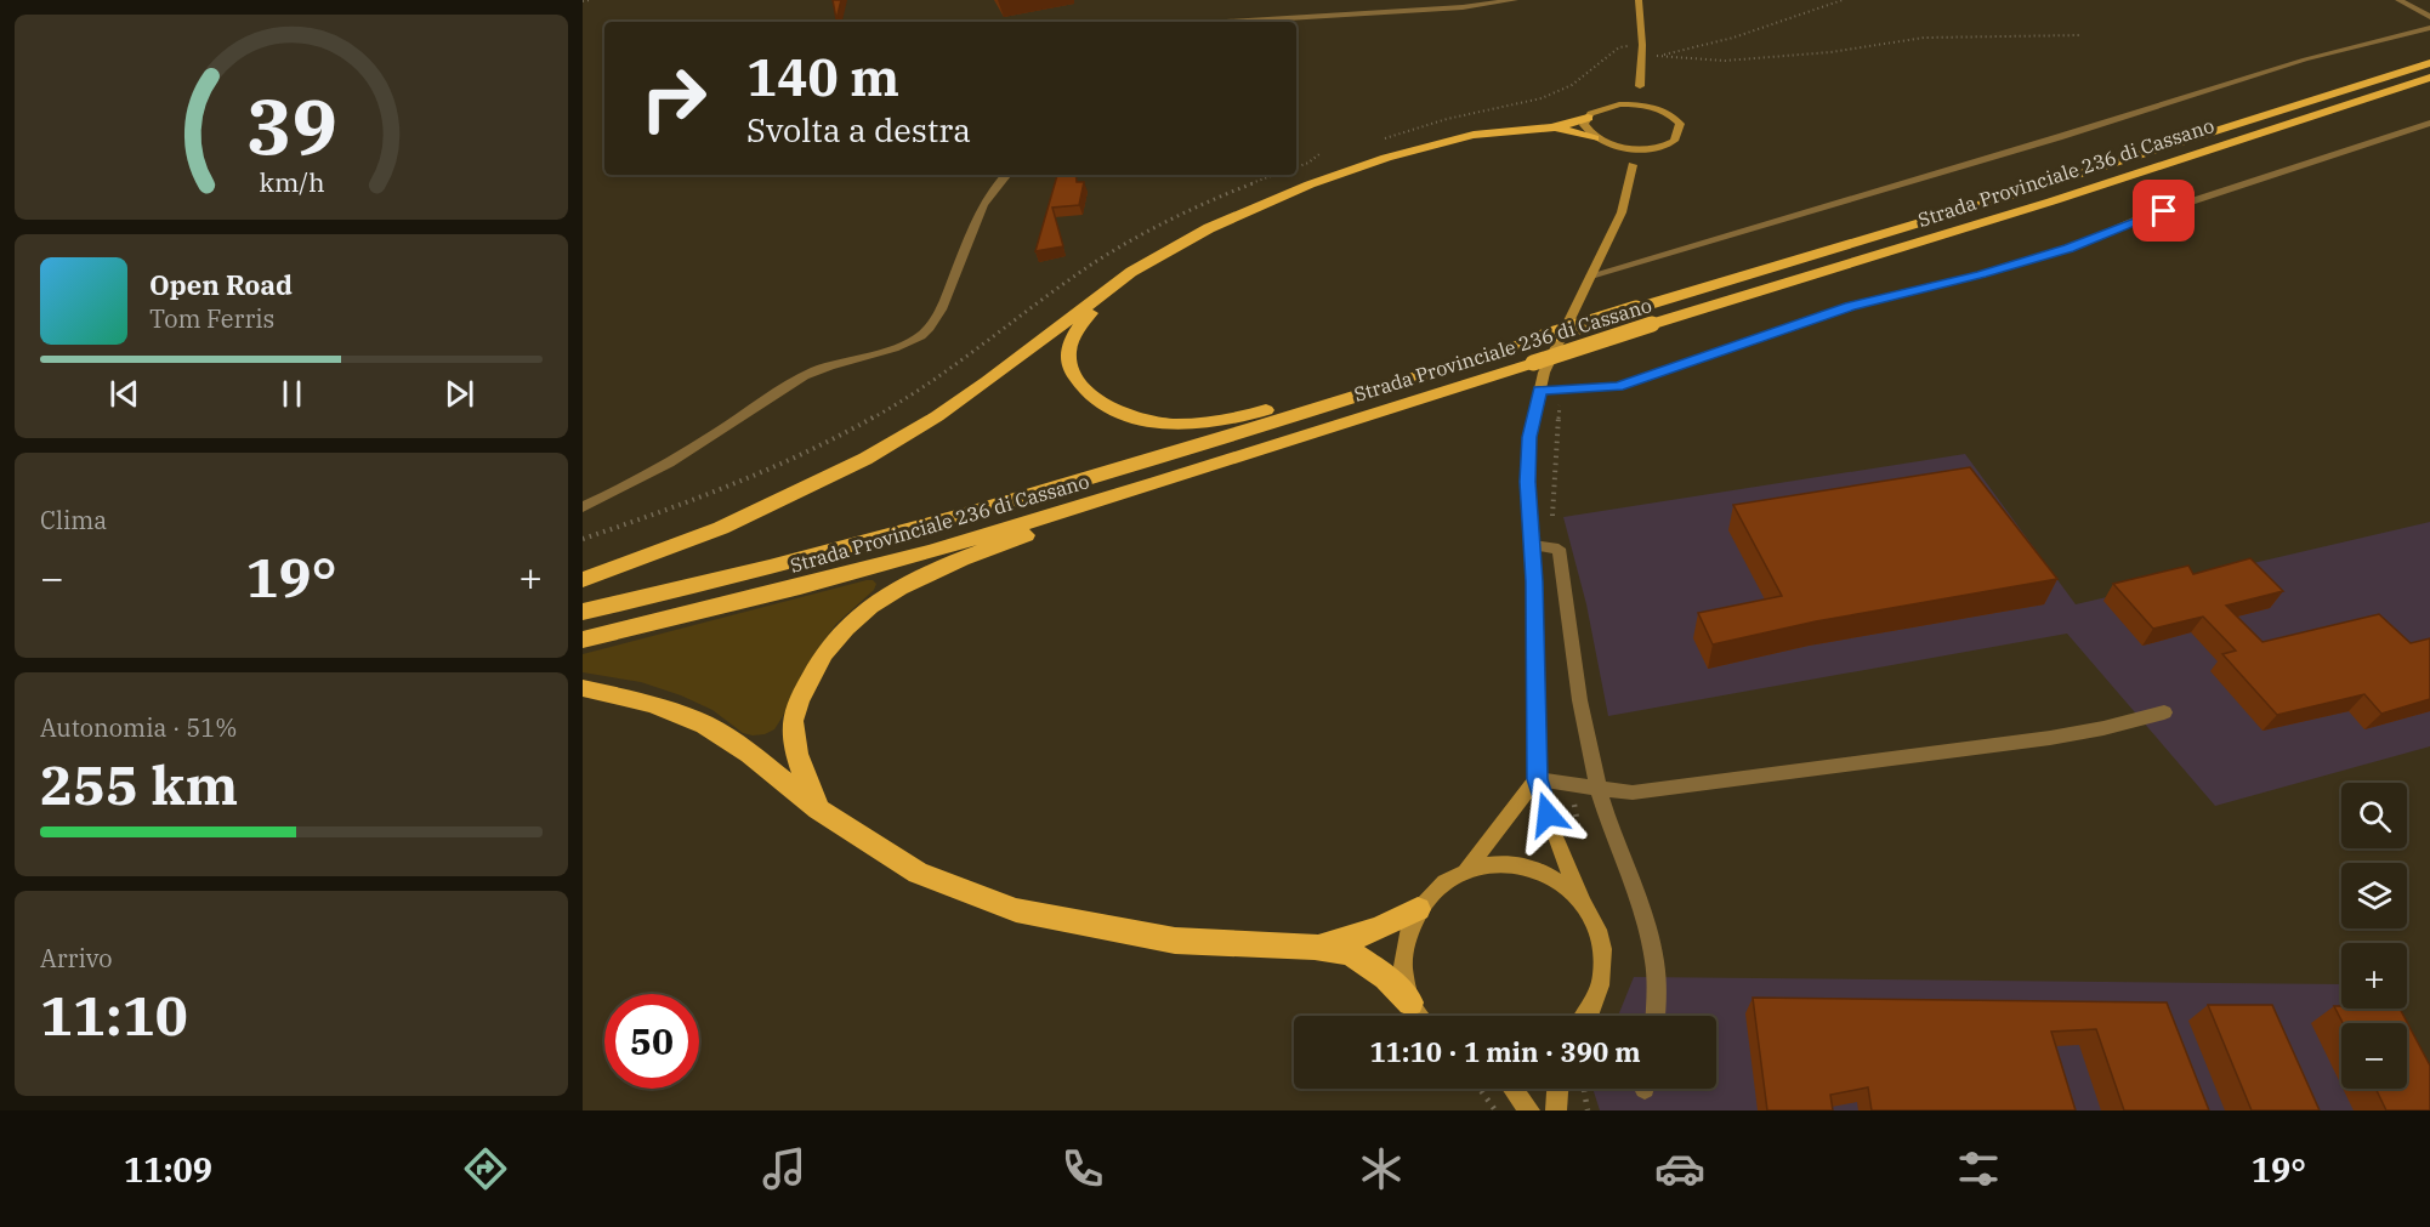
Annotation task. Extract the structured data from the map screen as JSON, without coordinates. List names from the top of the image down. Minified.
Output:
{"streets":{"highway":["Strada Provinciale 236 di Cassano"]},"page":{"turn":["140 m","Svolta a destra"],"song":["Open Road","Tom Ferris"],"tile":["Clima",["Autonomia · 51%","255 km"],["Arrivo","11:10"]],"heat":["−","19°","+"],"map_buttons":["+","−"],"limit":"50","trip":"11:10 · 1 min · 390 m","tabs":["11:09","19°"],"gauge":["39","km/h"]}}
